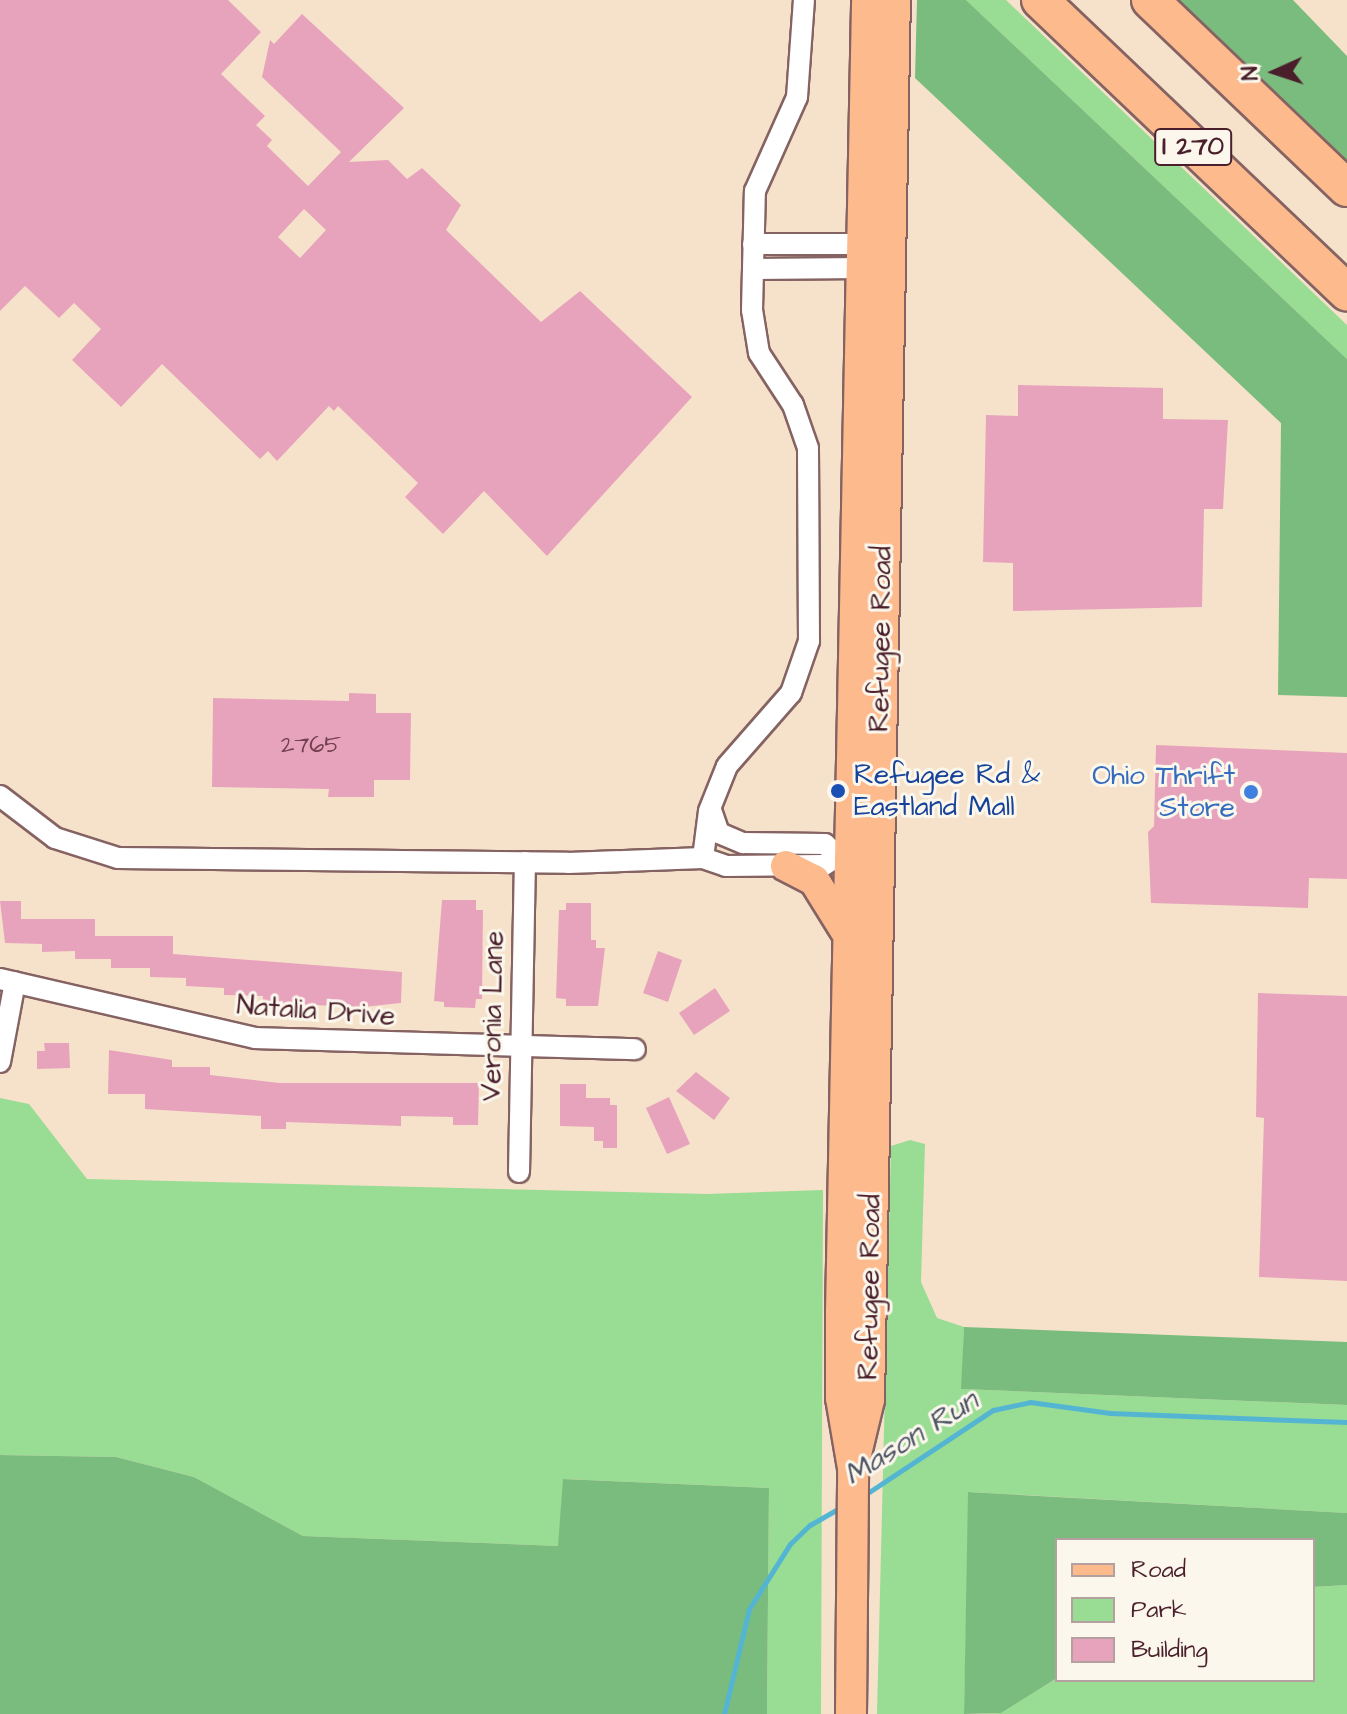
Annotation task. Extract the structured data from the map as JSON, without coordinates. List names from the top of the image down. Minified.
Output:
{"streets":{"highway":["I 270"],"main road":["Refugee Road"],"street":["Natalia Drive","Veronia Lane"]},"crossings":[["Natalia Drive","Veronia Lane"]],"water":["Mason Run"],"places":["Refugee Rd & Eastland Mall","Ohio Thrift Store"],"house_numbers":["2765"],"legend":["Road","Park","Building"],"north":"left"}
